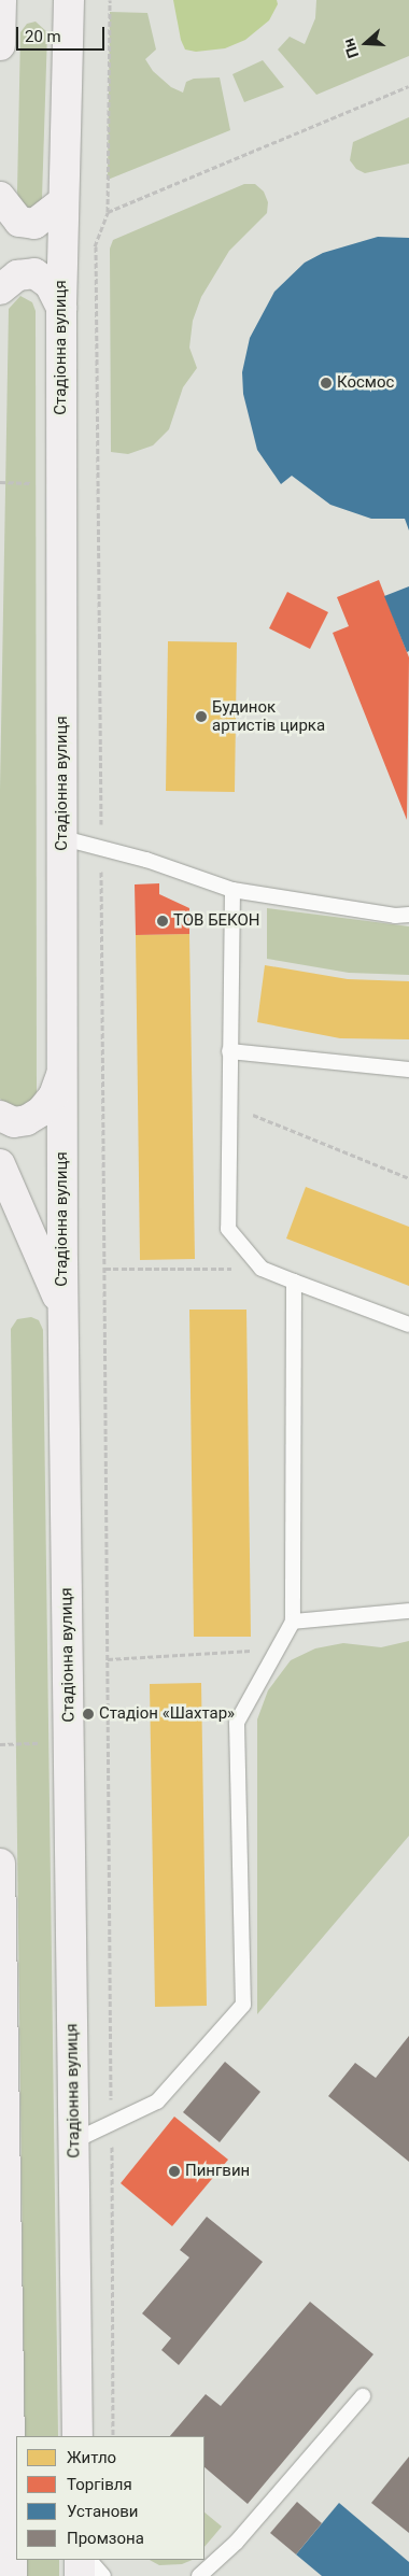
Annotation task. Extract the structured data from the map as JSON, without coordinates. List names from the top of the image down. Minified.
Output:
{"streets":{"street":["Стадіонна вулиця"]},"places":["Космос","Будинок артистів цирка","ТОВ БЕКОН","Стадіон «Шахтар»","Пингвин"],"legend":["Житло","Торгівля","Установи","Промзона"],"scale_bar":"20 m","north":"left"}
